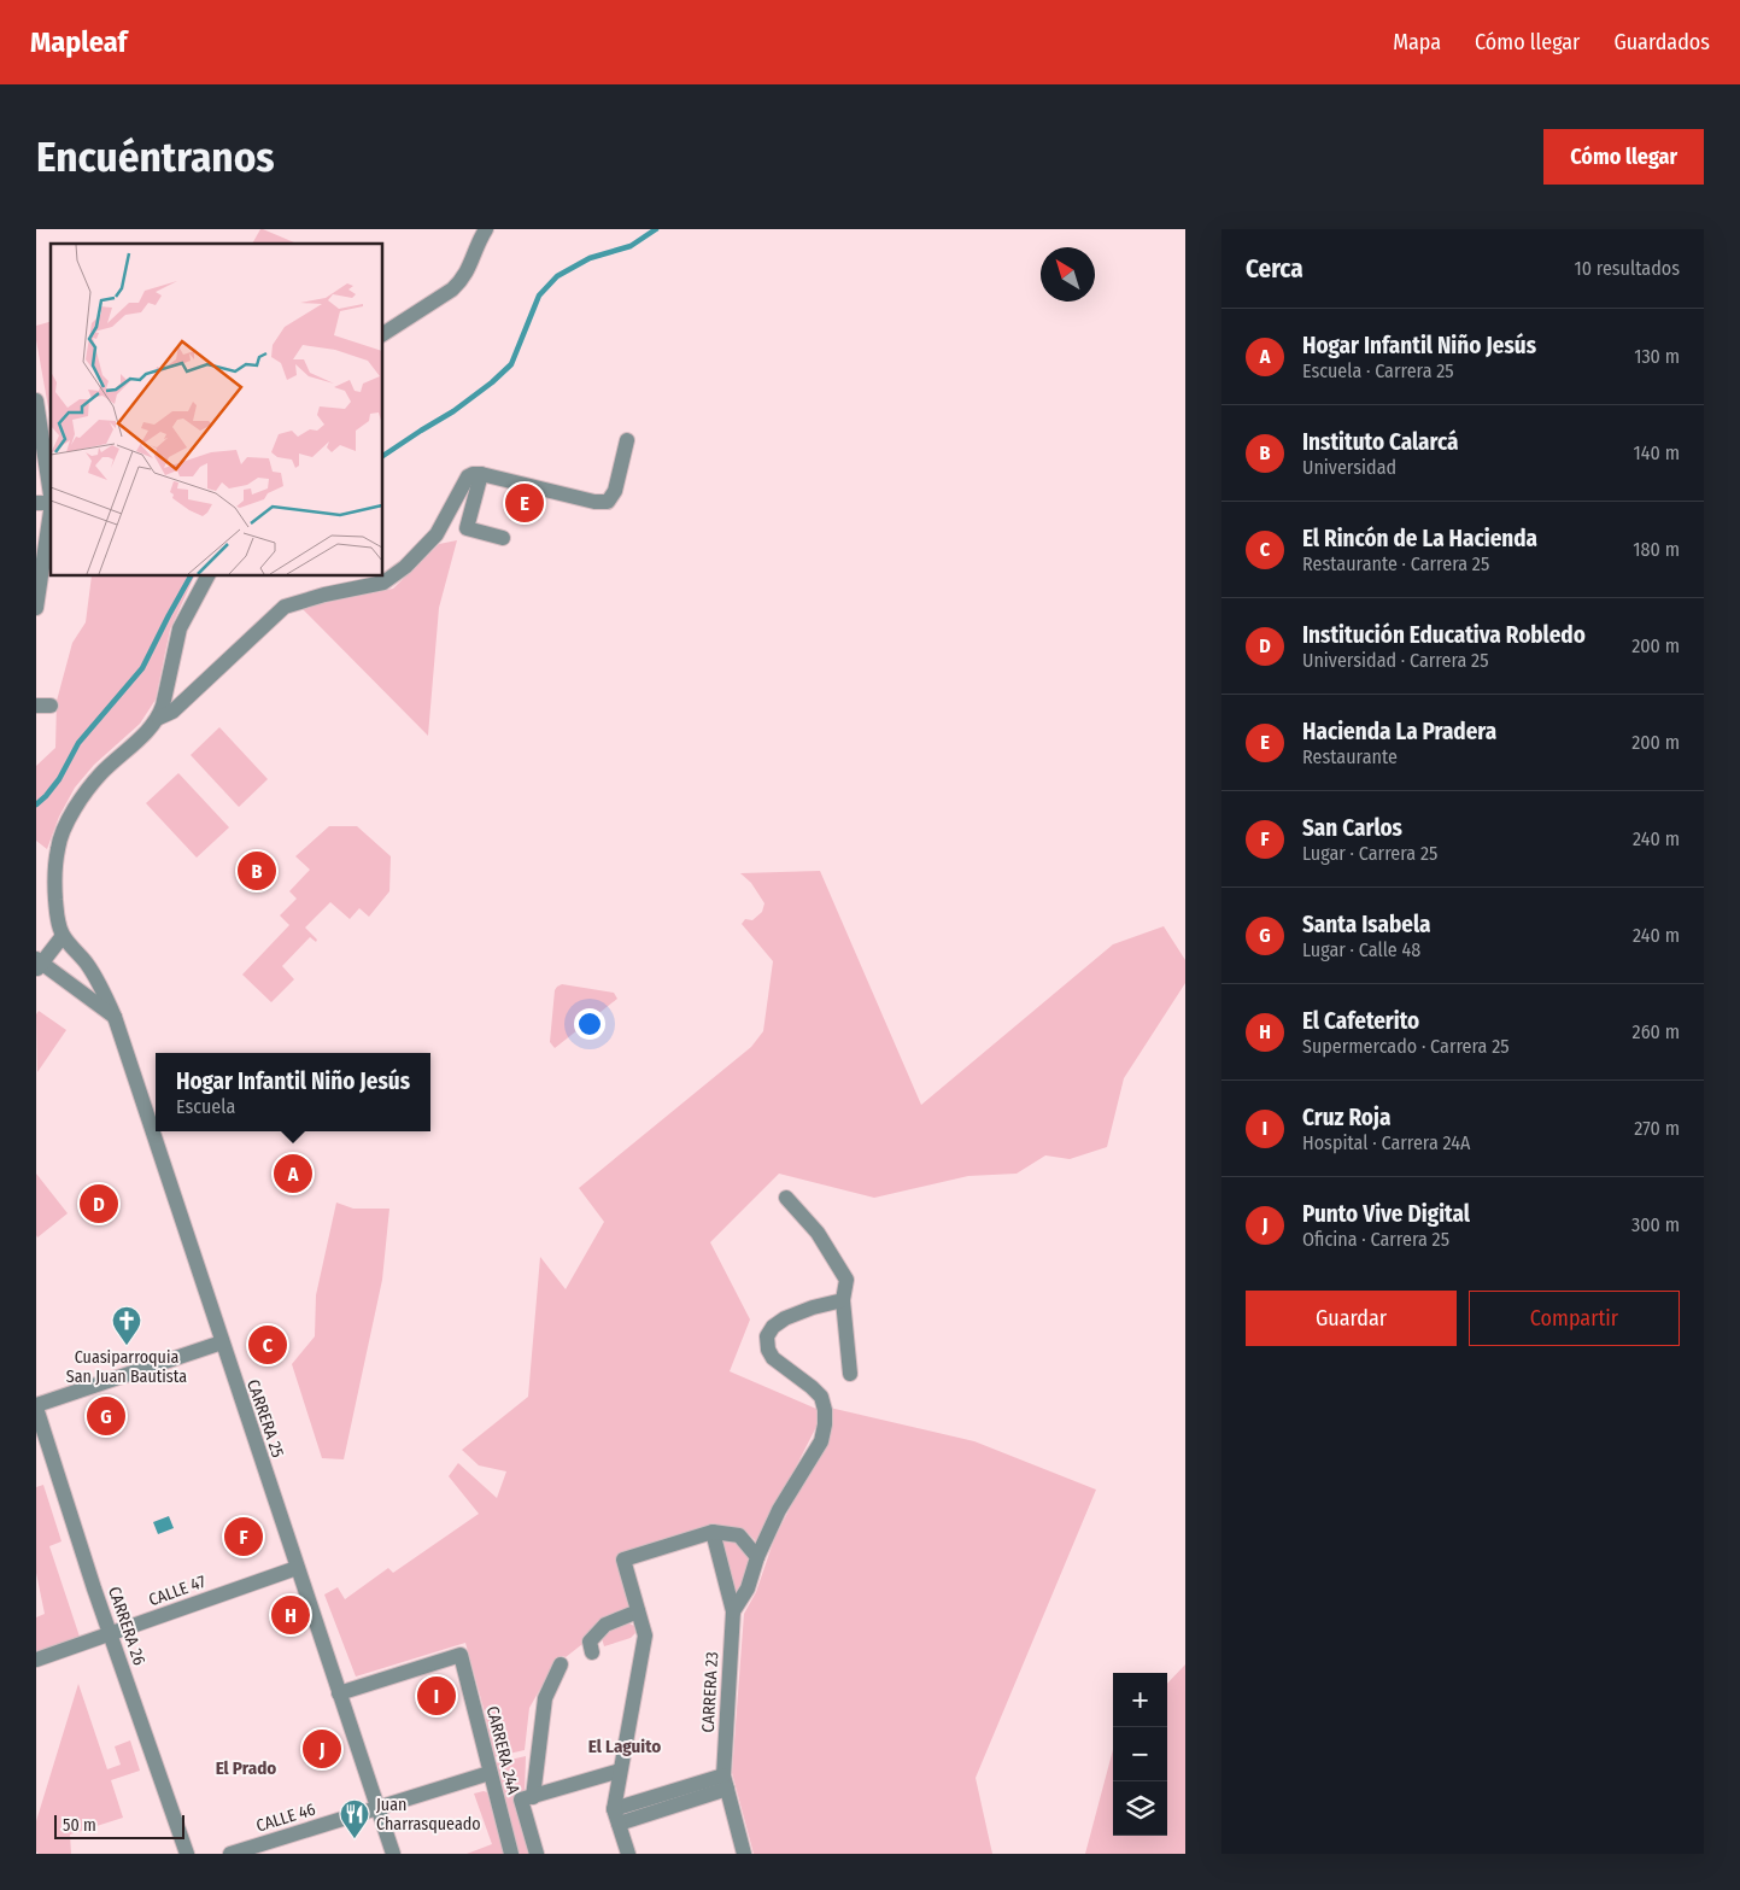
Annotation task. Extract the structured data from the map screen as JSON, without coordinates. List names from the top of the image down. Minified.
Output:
{"streets":{"street":["CARRERA 25","CALLE 47","CARRERA 26","CARRERA 23","CARRERA 24A","CALLE 46"]},"crossings":[["CARRERA 25","CALLE 47"],["CARRERA 25","CARRERA 24A"],["CARRERA 25","CALLE 46"],["CALLE 47","CARRERA 26"],["CARRERA 24A","CALLE 46"]],"districts":["El Laguito","El Prado"],"places":{"church":["Cuasiparroquia San Juan Bautista"],"restaurant":["Juan Charrasqueado"]},"scale_bar":"50 m","north":"top left","page":{"header":"Mapleaf","nav":["Mapa","Cómo llegar","Guardados"],"buttons":["Cómo llegar",["Guardar","Compartir"]],"title":"Encuéntranos","heading":["Cerca","10 resultados"],"list":[{"mark":"A","name":"Hogar Infantil Niño Jesús","note":"Escuela · Carrera 25","value":"130 m"},{"mark":"B","name":"Instituto Calarcá","note":"Universidad","value":"140 m"},{"mark":"C","name":"El Rincón de La Hacienda","note":"Restaurante · Carrera 25","value":"180 m"},{"mark":"D","name":"Institución Educativa Robledo","note":"Universidad · Carrera 25","value":"200 m"},{"mark":"E","name":"Hacienda La Pradera","note":"Restaurante","value":"200 m"},{"mark":"F","name":"San Carlos","note":"Lugar · Carrera 25","value":"240 m"},{"mark":"G","name":"Santa Isabela","note":"Lugar · Calle 48","value":"240 m"},{"mark":"H","name":"El Cafeterito","note":"Supermercado · Carrera 25","value":"260 m"},{"mark":"I","name":"Cruz Roja","note":"Hospital · Carrera 24A","value":"270 m"},{"mark":"J","name":"Punto Vive Digital","note":"Oficina · Carrera 25","value":"300 m"}],"pins":["E","B","A","D","C","G","F","H","I","J"],"popup":["Hogar Infantil Niño Jesús","Escuela"],"map_buttons":["+","−"],"scale":"50 m"}}
